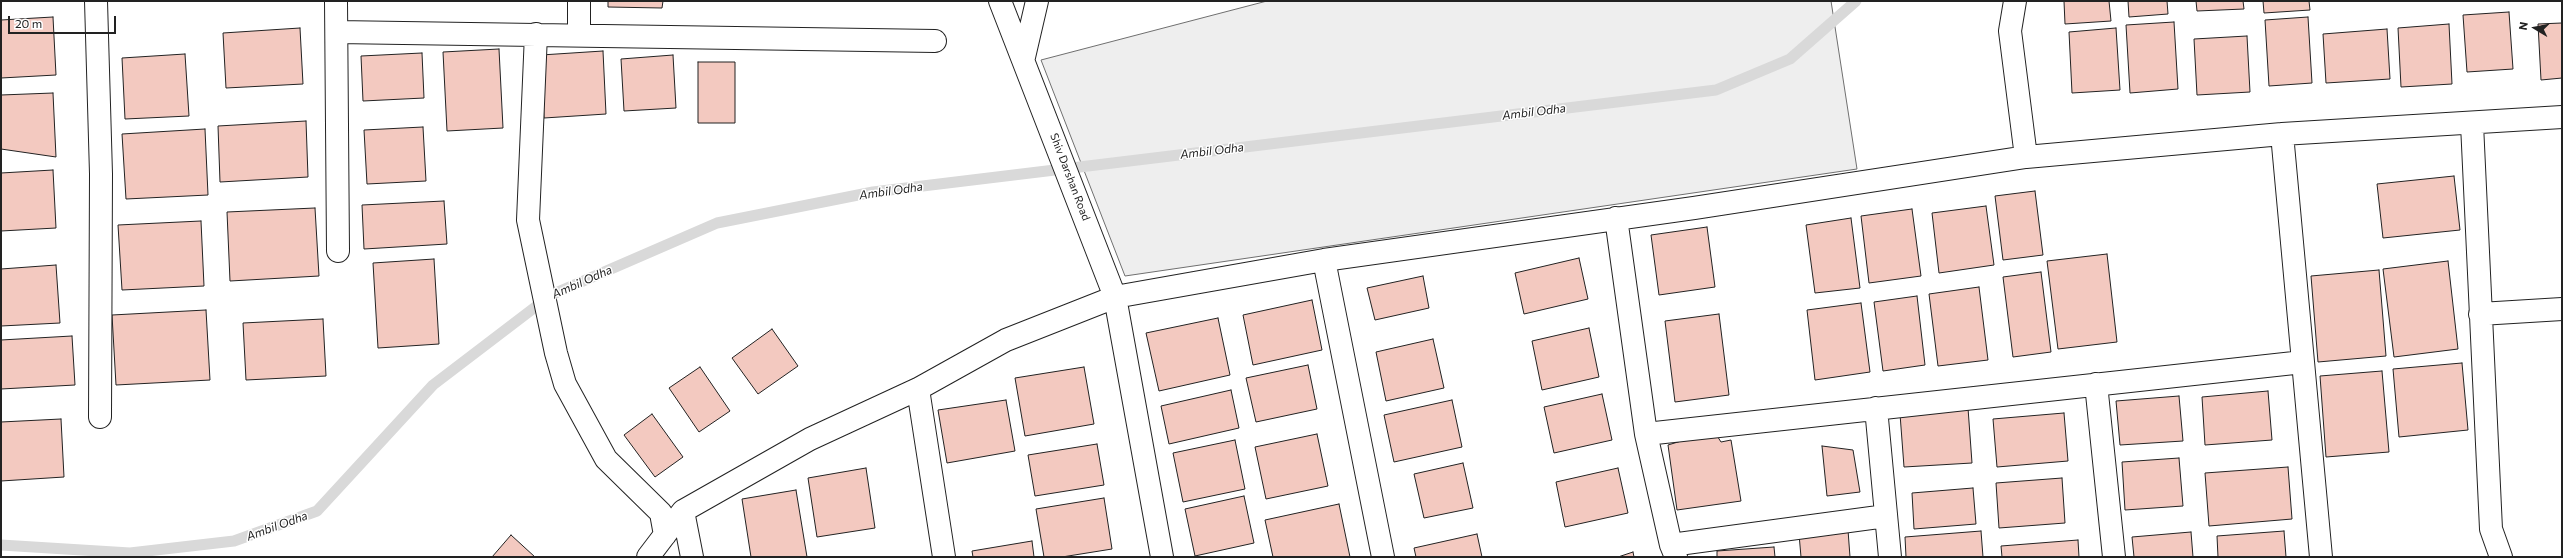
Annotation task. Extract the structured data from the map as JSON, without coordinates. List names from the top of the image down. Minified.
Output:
{"streets":{"street":["Shiv Darshan Road"]},"water":["Ambil Odha"],"scale_bar":"20 m","north":"left"}
